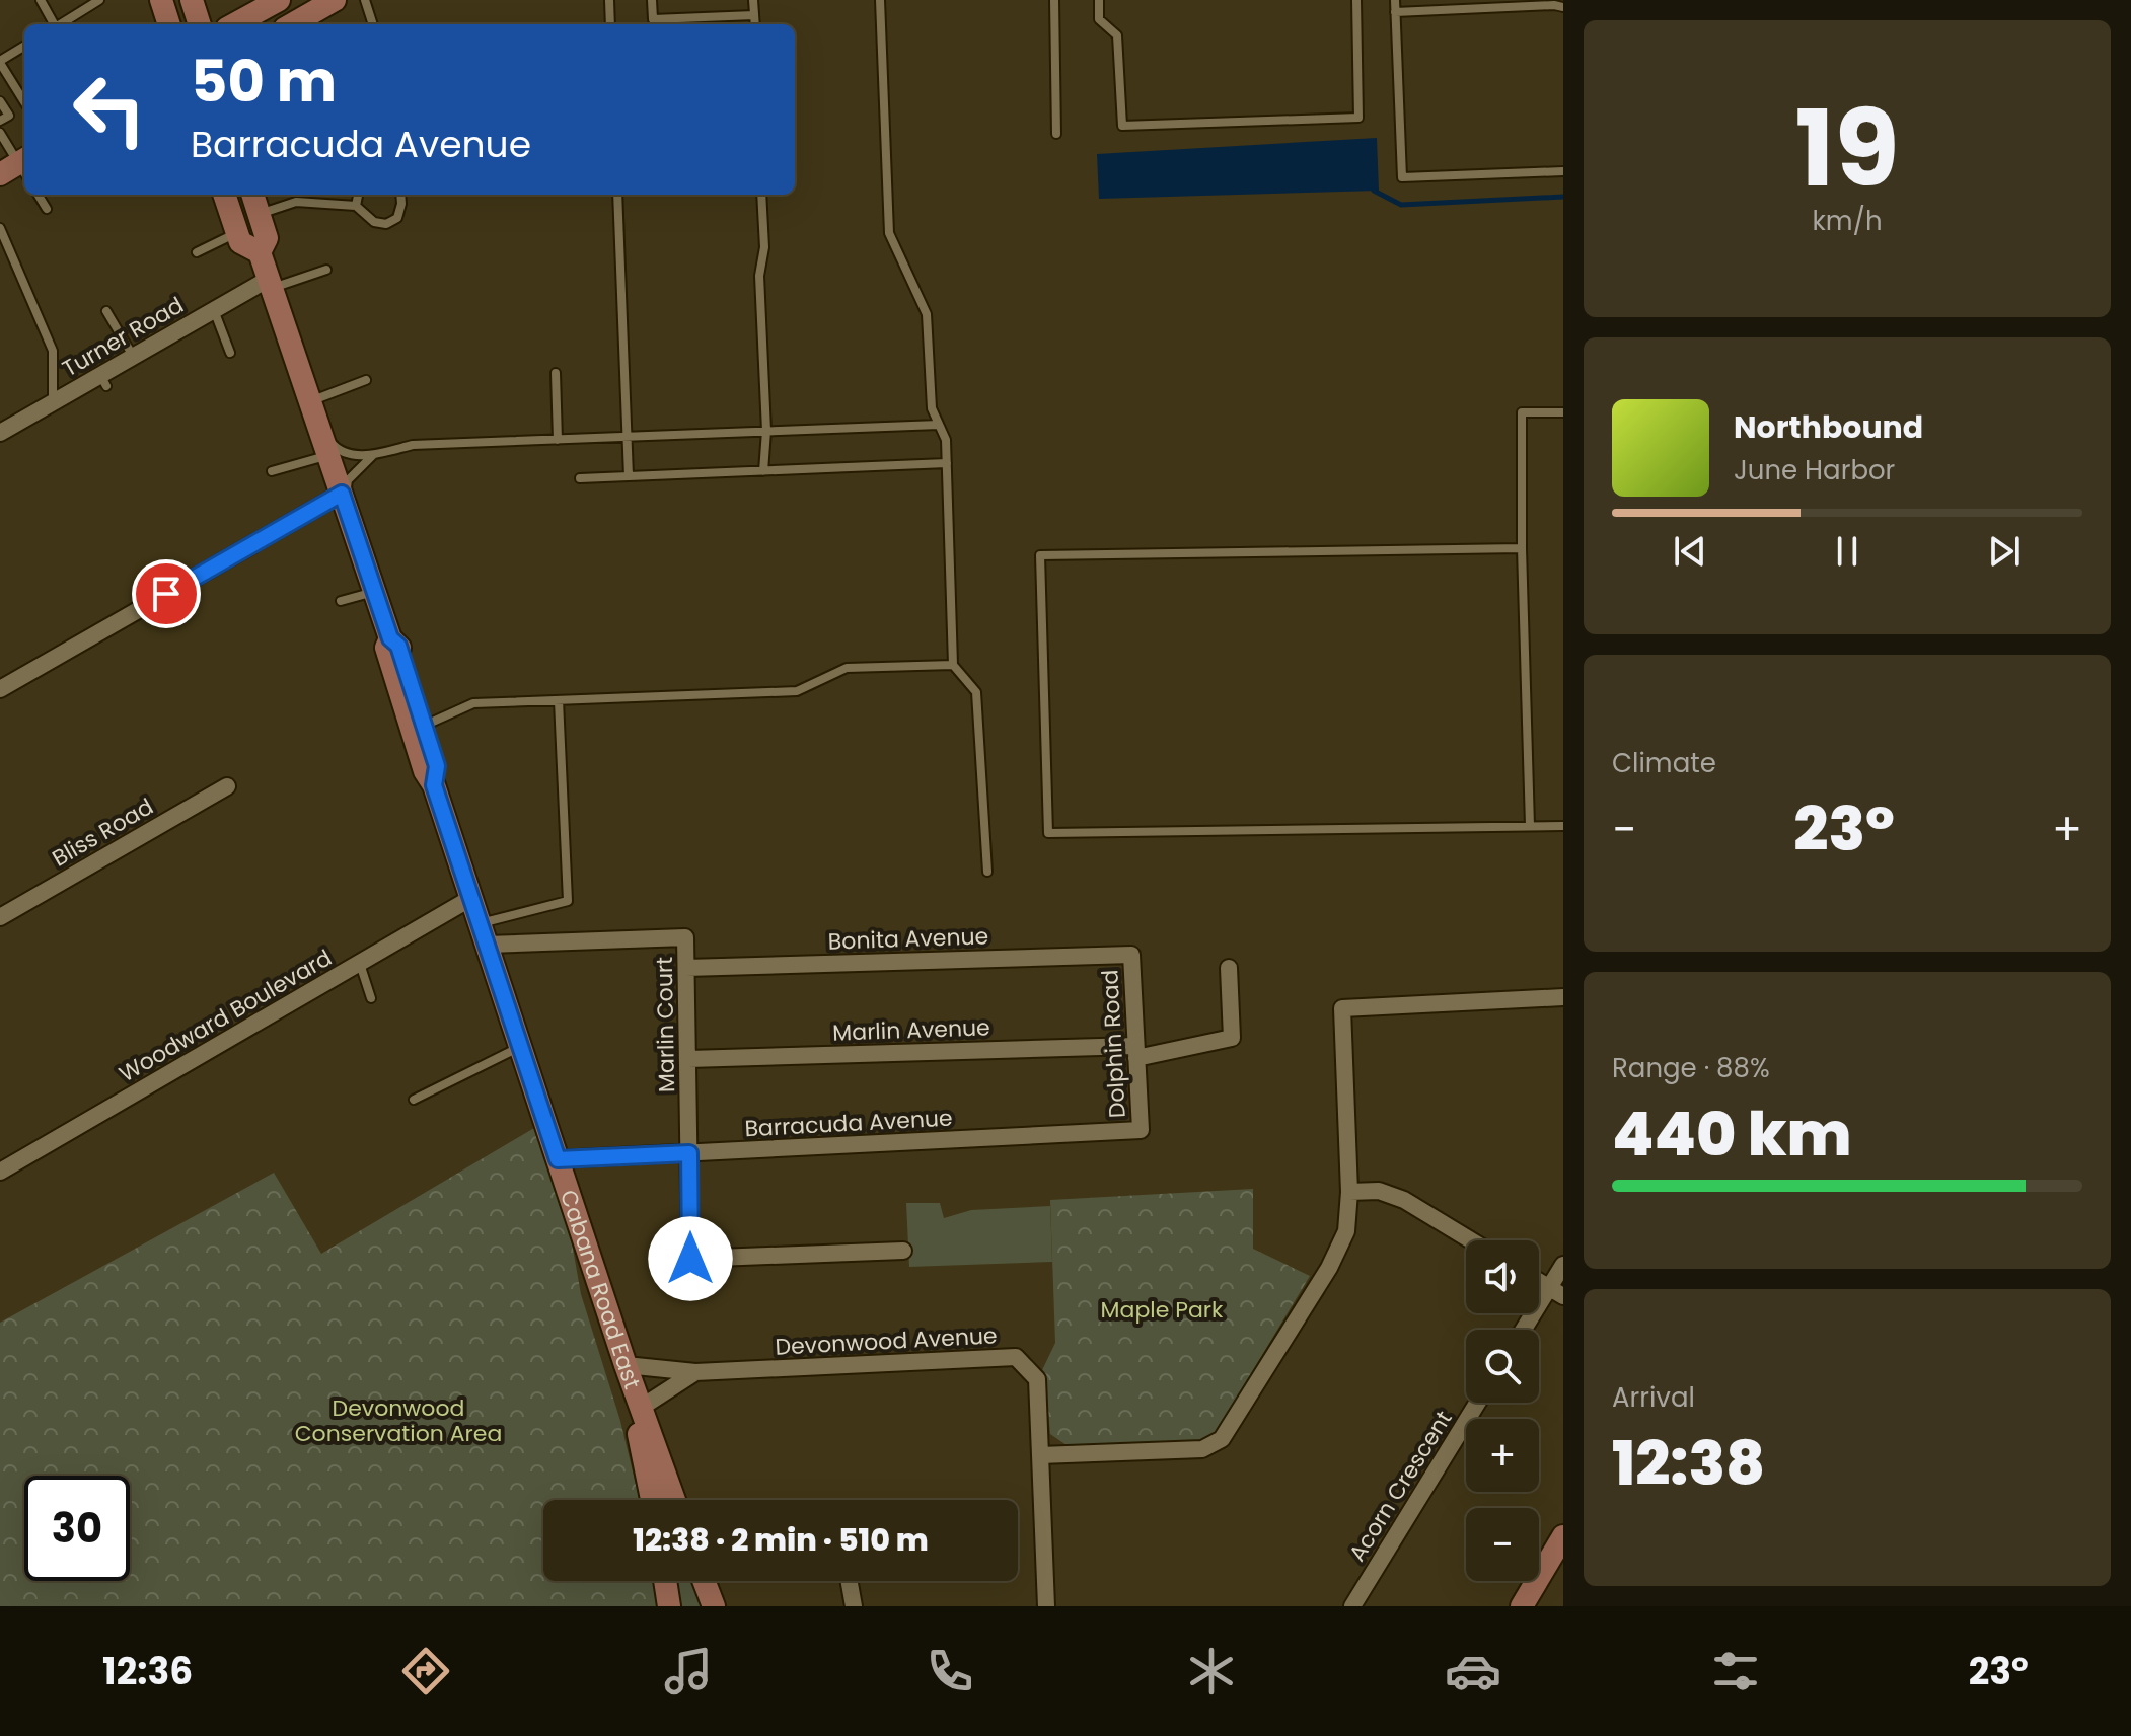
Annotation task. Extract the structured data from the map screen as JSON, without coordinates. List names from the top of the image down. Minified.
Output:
{"streets":{"main road":["Cabana Road East"],"street":["Turner Road","Bliss Road","Bonita Avenue","Woodward Boulevard","Marlin Court","Marlin Avenue","Dolphin Road","Barracuda Avenue","Devonwood Avenue","Acorn Crescent"]},"crossings":[["Turner Road","Cabana Road East"],["Bonita Avenue","Marlin Court"],["Bonita Avenue","Dolphin Road"],["Woodward Boulevard","Cabana Road East"],["Marlin Court","Marlin Avenue"],["Marlin Court","Barracuda Avenue"],["Marlin Court","Cabana Road East"],["Marlin Avenue","Dolphin Road"],["Dolphin Road","Barracuda Avenue"],["Barracuda Avenue","Cabana Road East"],["Cabana Road East","Devonwood Avenue"]],"parks":["Maple Park","Devonwood Conservation Area"],"page":{"tile":[["19","km/h"],"Climate",["Range · 88%","440 km"],["Arrival","12:38"]],"turn":["50 m","Barracuda Avenue"],"song":["Northbound","June Harbor"],"heat":["−","23°","+"],"map_buttons":["+","−"],"limit":"30","trip":"12:38 · 2 min · 510 m","tabs":["12:36","23°"]}}
